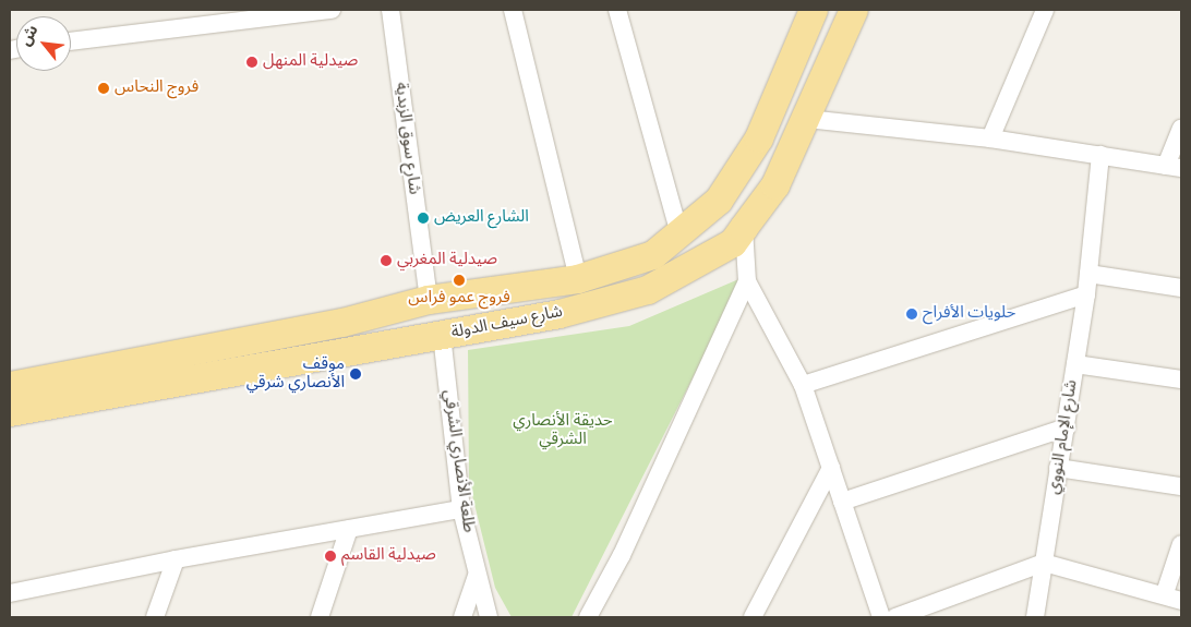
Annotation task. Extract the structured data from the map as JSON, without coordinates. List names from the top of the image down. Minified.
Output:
{"streets":{"main road":["شارع سيف الدولة"],"street":["شارع سوق الزبدية","شارع الإمام النووي","طلعة الأنصاري الشرقي"]},"crossings":[["شارع سوق الزبدية","شارع سيف الدولة"],["شارع سيف الدولة","طلعة الأنصاري الشرقي"]],"parks":["حديقة الأنصاري الشرقي"],"places":["صيدلية المنهل","فروج النحاس","الشارع العريض","صيدلية المغربي","فروج عمو فراس","حلويات الأفراح","موقف الأنصاري شرقي","صيدلية القاسم"],"north":"top left"}
